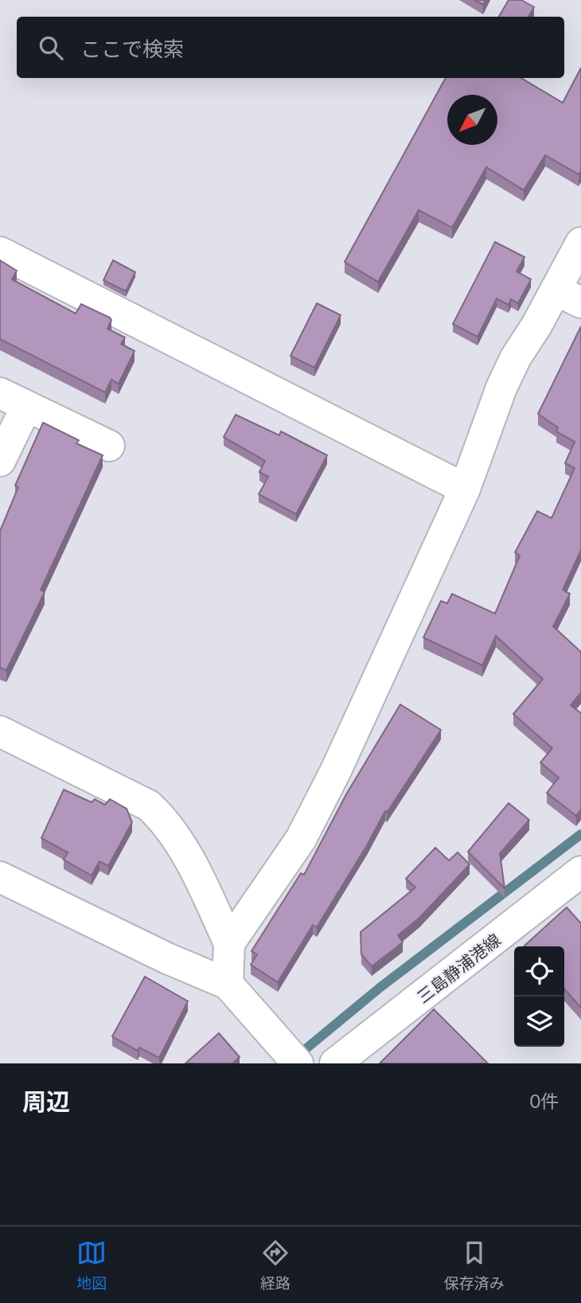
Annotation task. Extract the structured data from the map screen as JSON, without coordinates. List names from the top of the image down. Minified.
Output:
{"streets":{"street":["三島静浦港線"]},"north":"bottom left","page":{"search":"ここで検索","heading":["周辺","0件"],"nav":["地図","経路","保存済み"]}}
